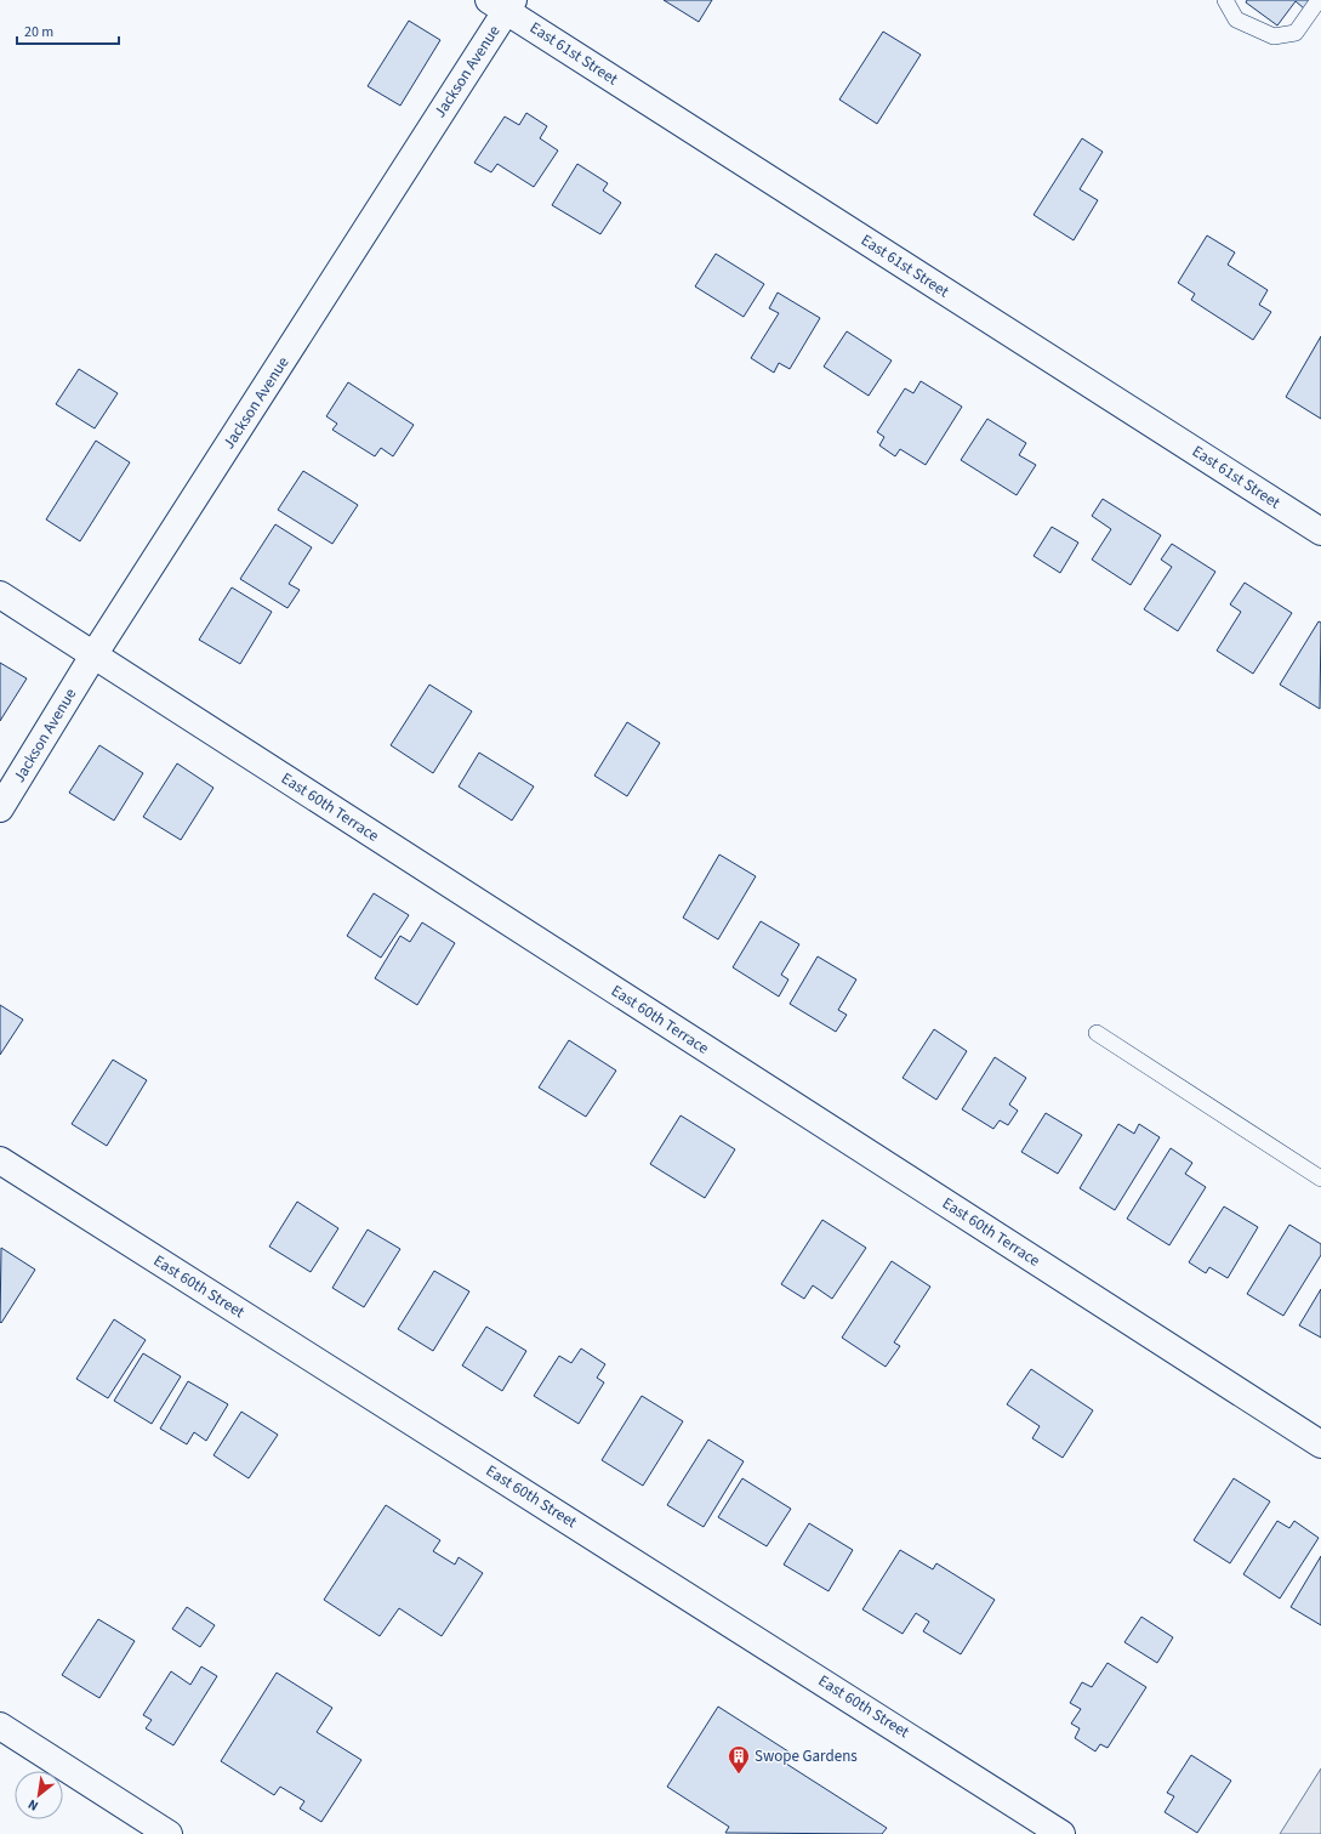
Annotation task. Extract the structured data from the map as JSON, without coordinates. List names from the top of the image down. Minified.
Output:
{"streets":{"street":["East 61st Street","Jackson Avenue","East 60th Terrace","East 60th Street"]},"crossings":[["East 61st Street","Jackson Avenue"],["Jackson Avenue","East 60th Terrace"]],"places":{"building":["Swope Gardens"]},"scale_bar":"20 m","north":"bottom left"}
